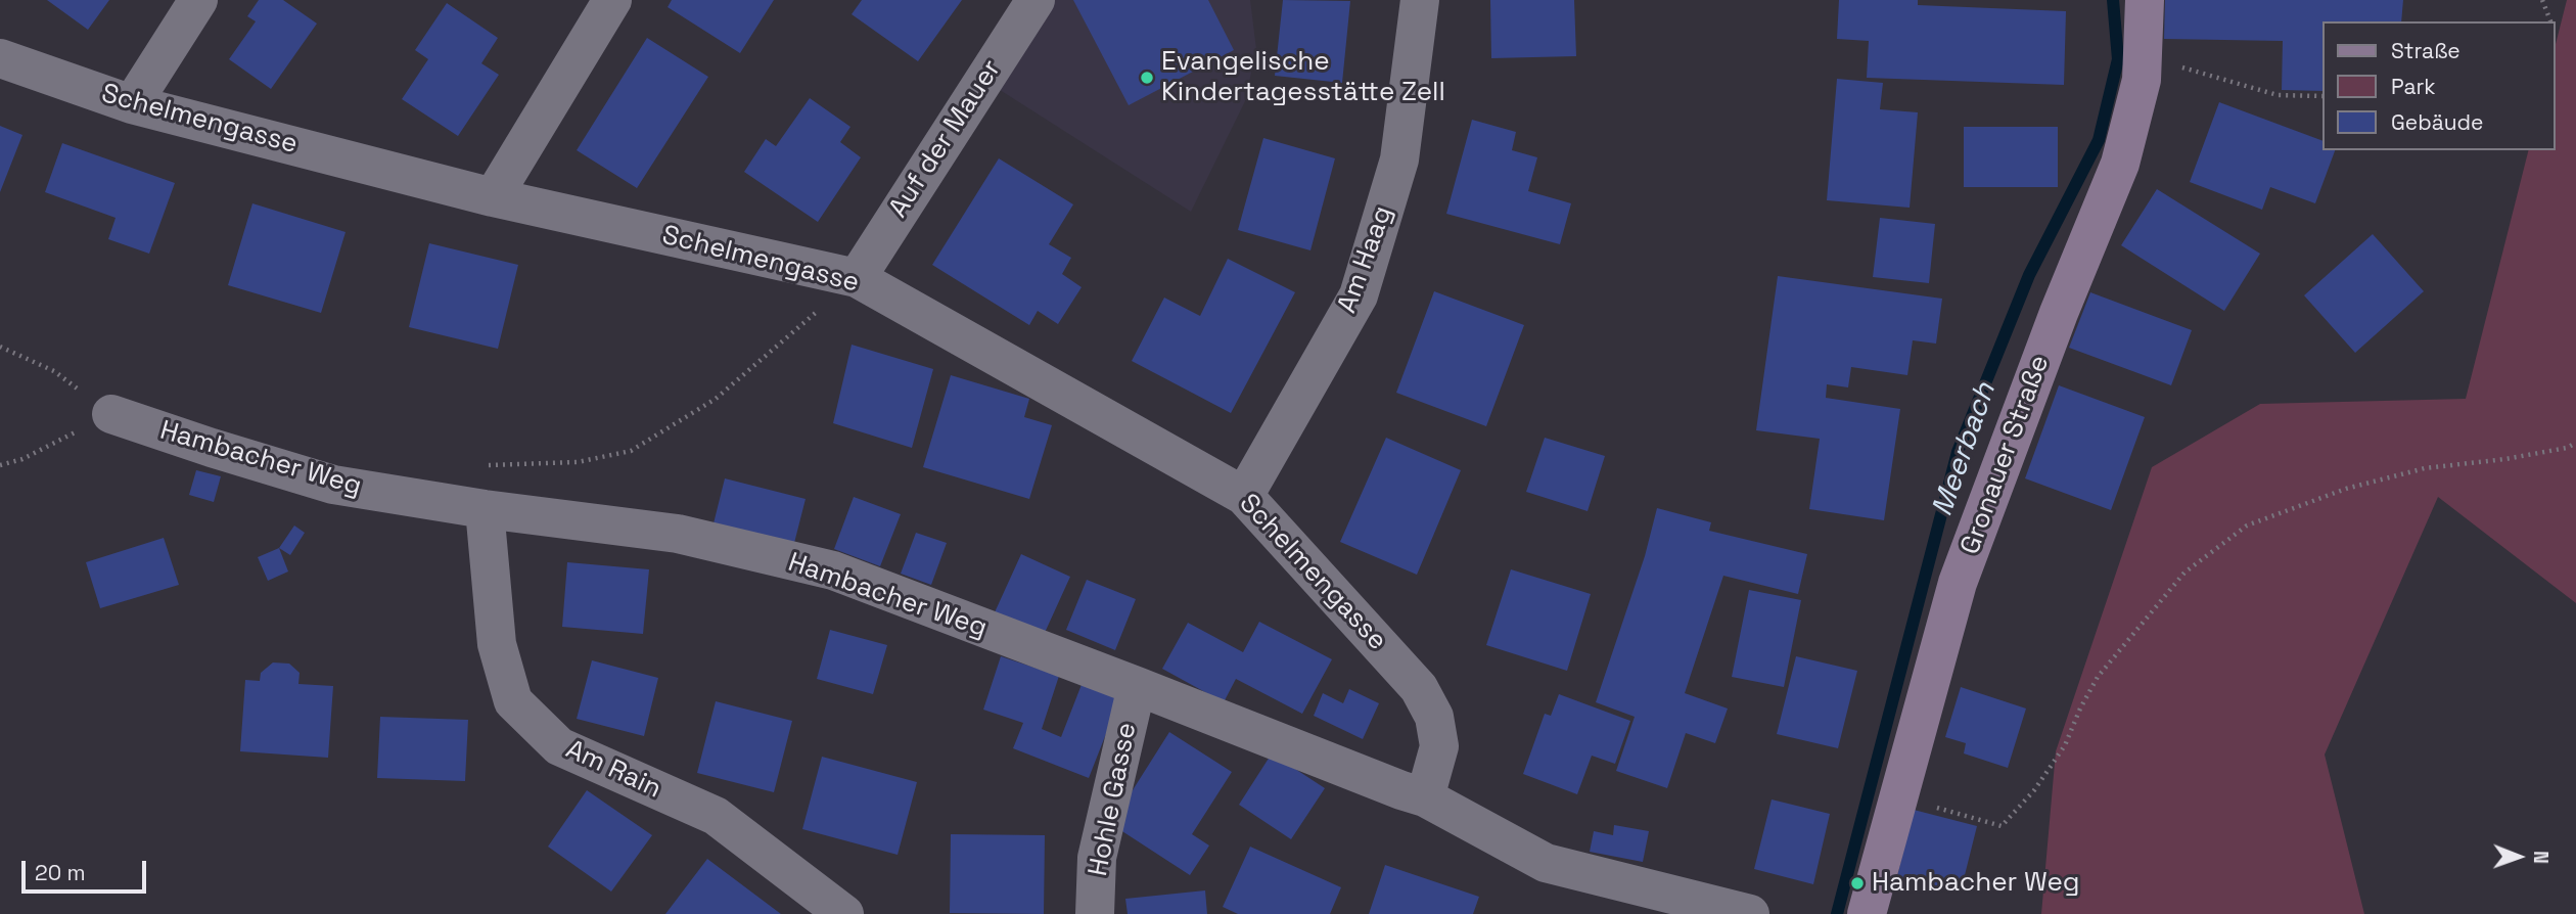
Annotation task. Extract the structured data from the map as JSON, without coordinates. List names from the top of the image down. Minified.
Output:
{"streets":{"street":["Schelmengasse","Auf der Mauer","Am Haag","Gronauer Straße","Hambacher Weg","Am Rain","Hohle Gasse"]},"crossings":[["Schelmengasse","Auf der Mauer"],["Schelmengasse","Am Haag"],["Schelmengasse","Hambacher Weg"],["Hambacher Weg","Am Rain"],["Hambacher Weg","Hohle Gasse"]],"water":["Meerbach"],"places":["Evangelische Kindertagesstätte Zell","Hambacher Weg"],"legend":["Straße","Park","Gebäude"],"scale_bar":"20 m","north":"right"}
